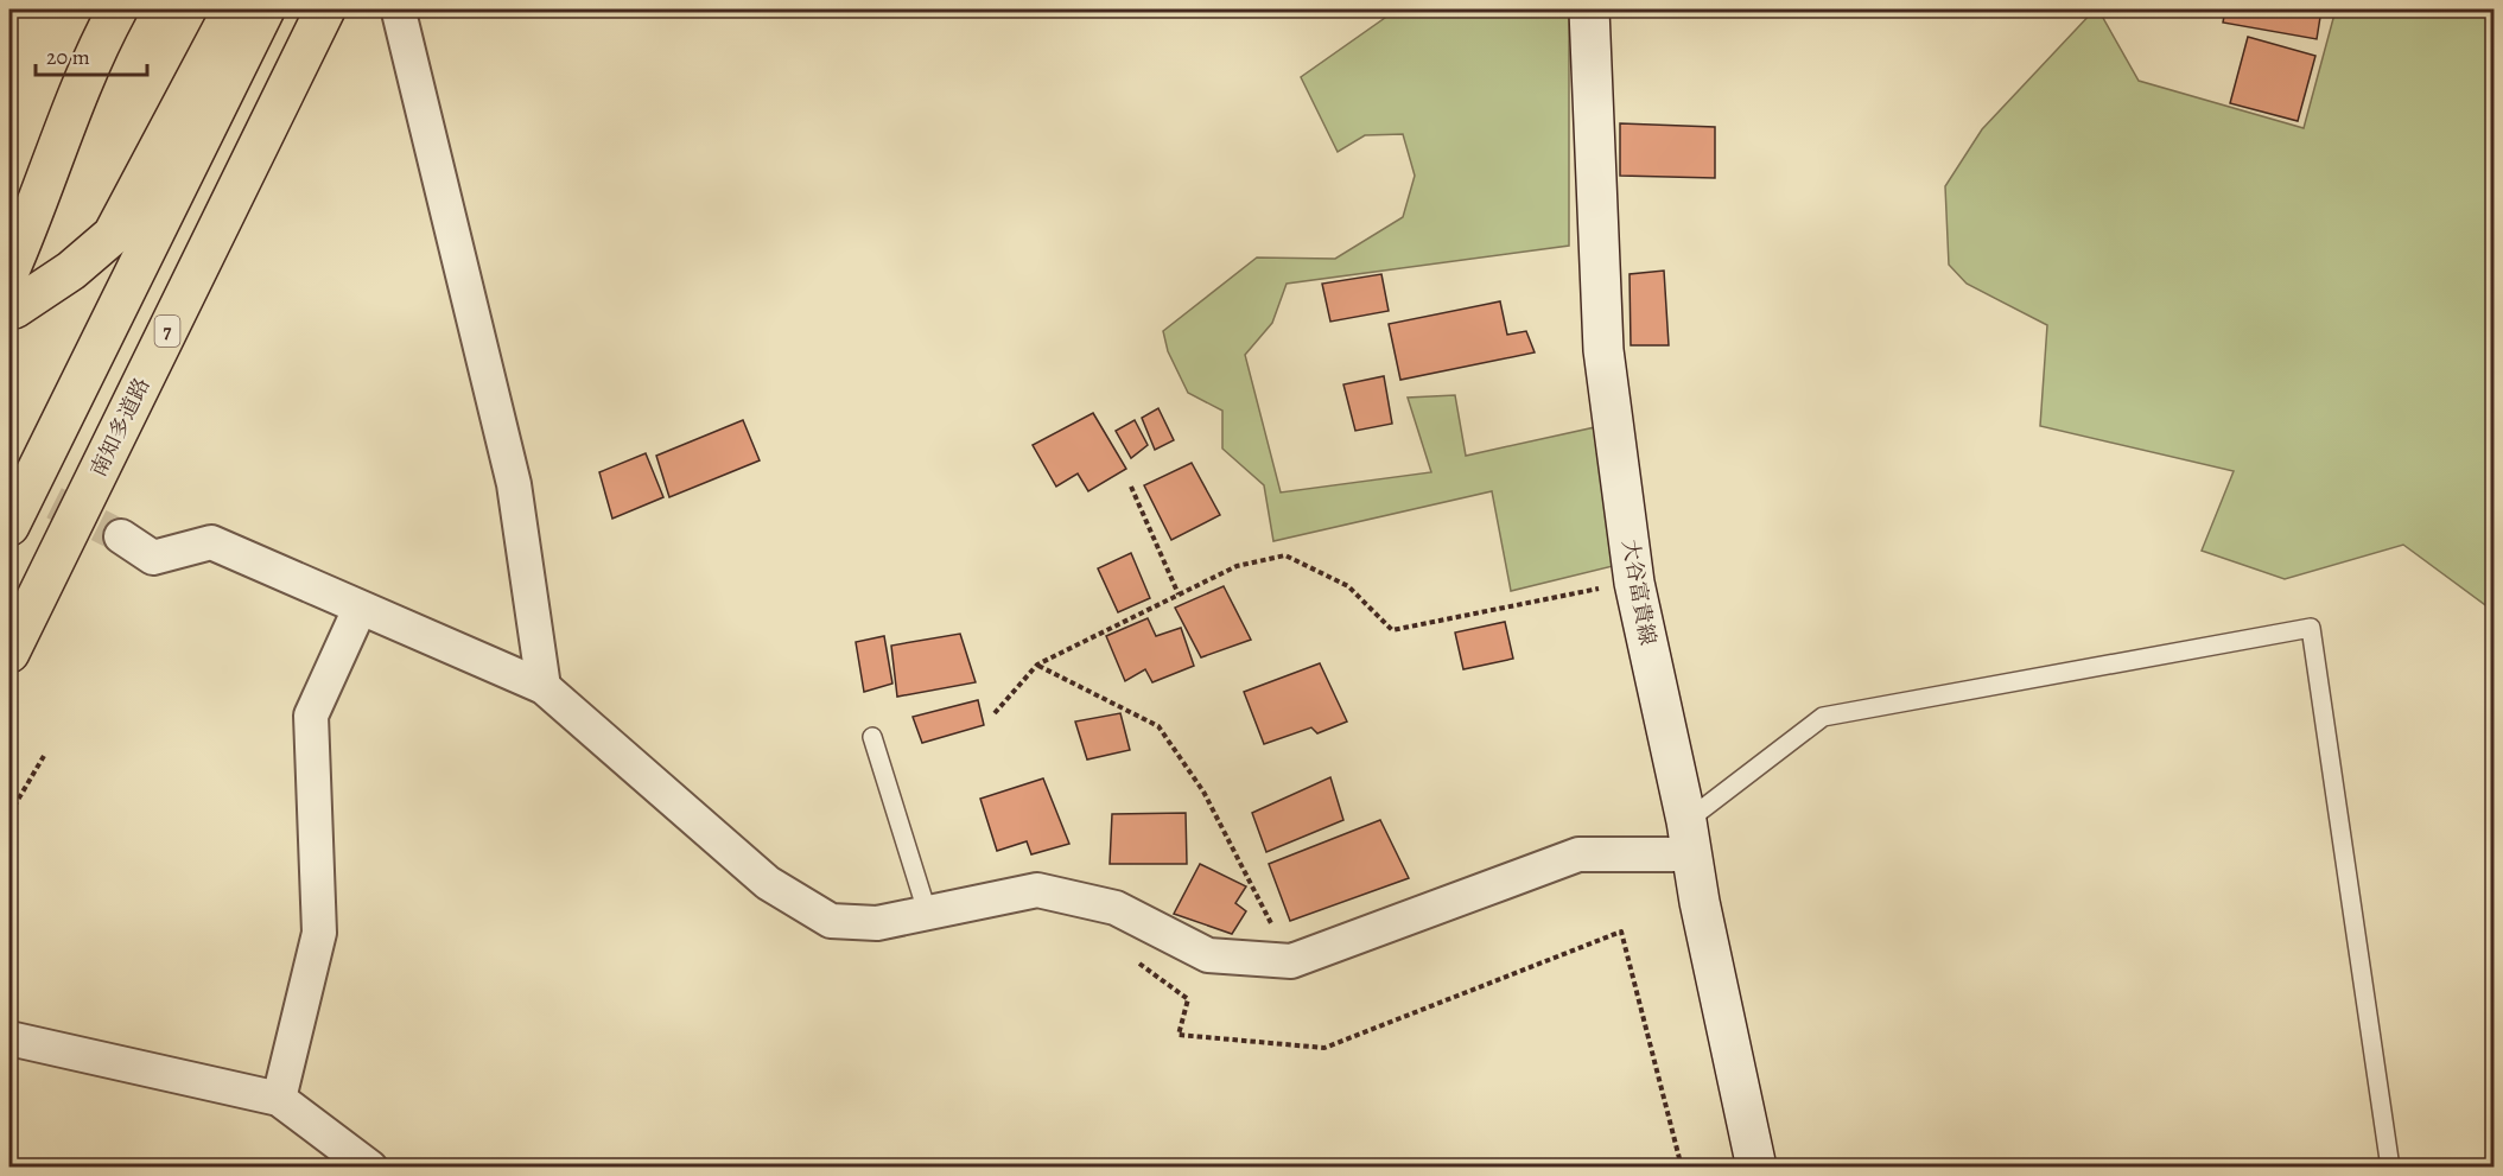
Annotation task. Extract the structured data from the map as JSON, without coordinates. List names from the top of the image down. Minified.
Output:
{"streets":{"highway":["7","南知多道路"],"main road":["大谷富貴線"]},"scale_bar":"20 m"}
